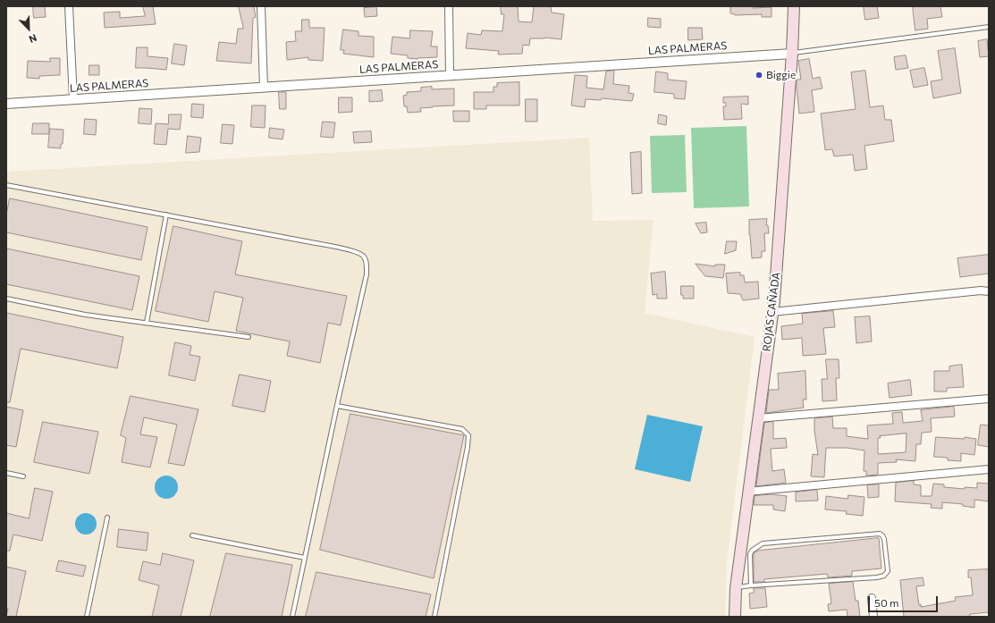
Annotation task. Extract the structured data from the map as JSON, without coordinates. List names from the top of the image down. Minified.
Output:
{"streets":{"main road":["ROJAS CAÑADA"],"street":["LAS PALMERAS"]},"crossings":[["LAS PALMERAS","ROJAS CAÑADA"]],"places":["Biggie"],"scale_bar":"50 m","north":"bottom right"}
